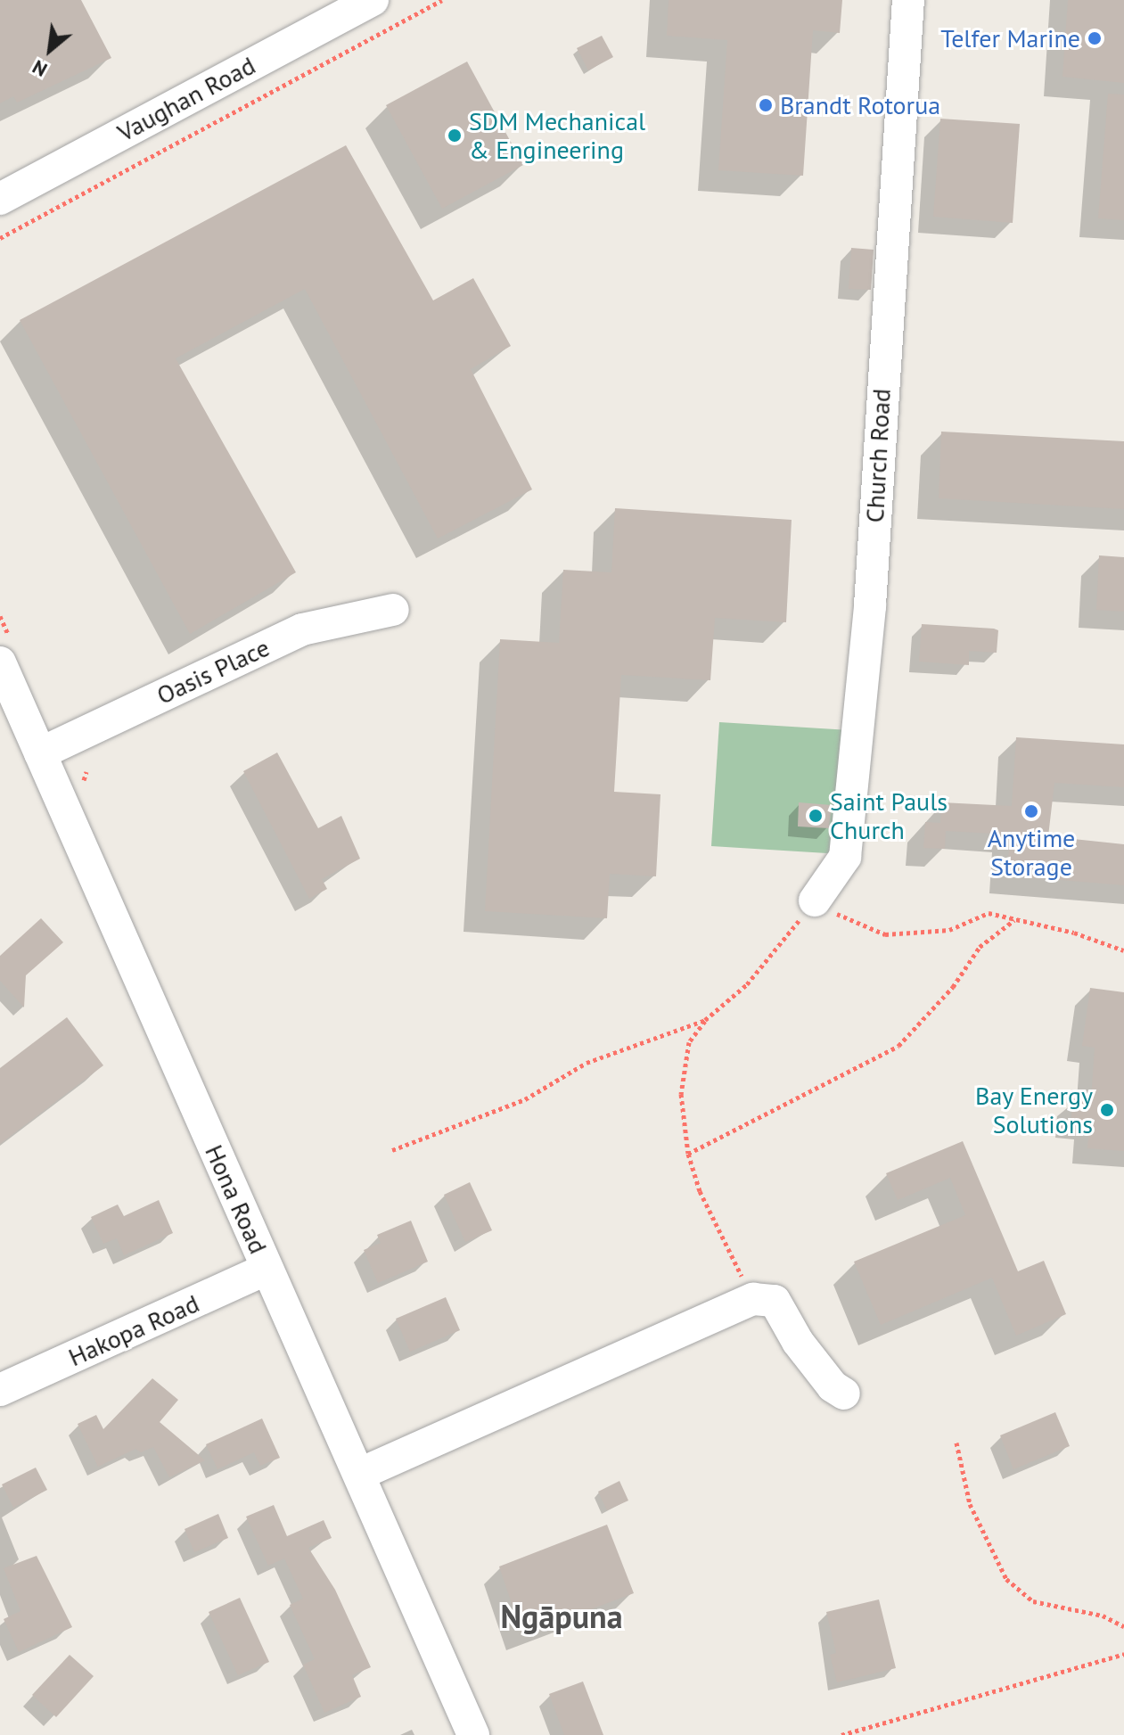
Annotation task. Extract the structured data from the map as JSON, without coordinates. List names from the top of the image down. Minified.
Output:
{"streets":{"street":["Vaughan Road","Church Road","Oasis Place","Hona Road","Hakopa Road"]},"crossings":[["Oasis Place","Hona Road"],["Hona Road","Hakopa Road"]],"districts":["Ngāpuna"],"places":["Telfer Marine","Brandt Rotorua","SDM Mechanical & Engineering","Anytime Storage","Saint Pauls Church","Bay Energy Solutions"],"north":"bottom left"}
